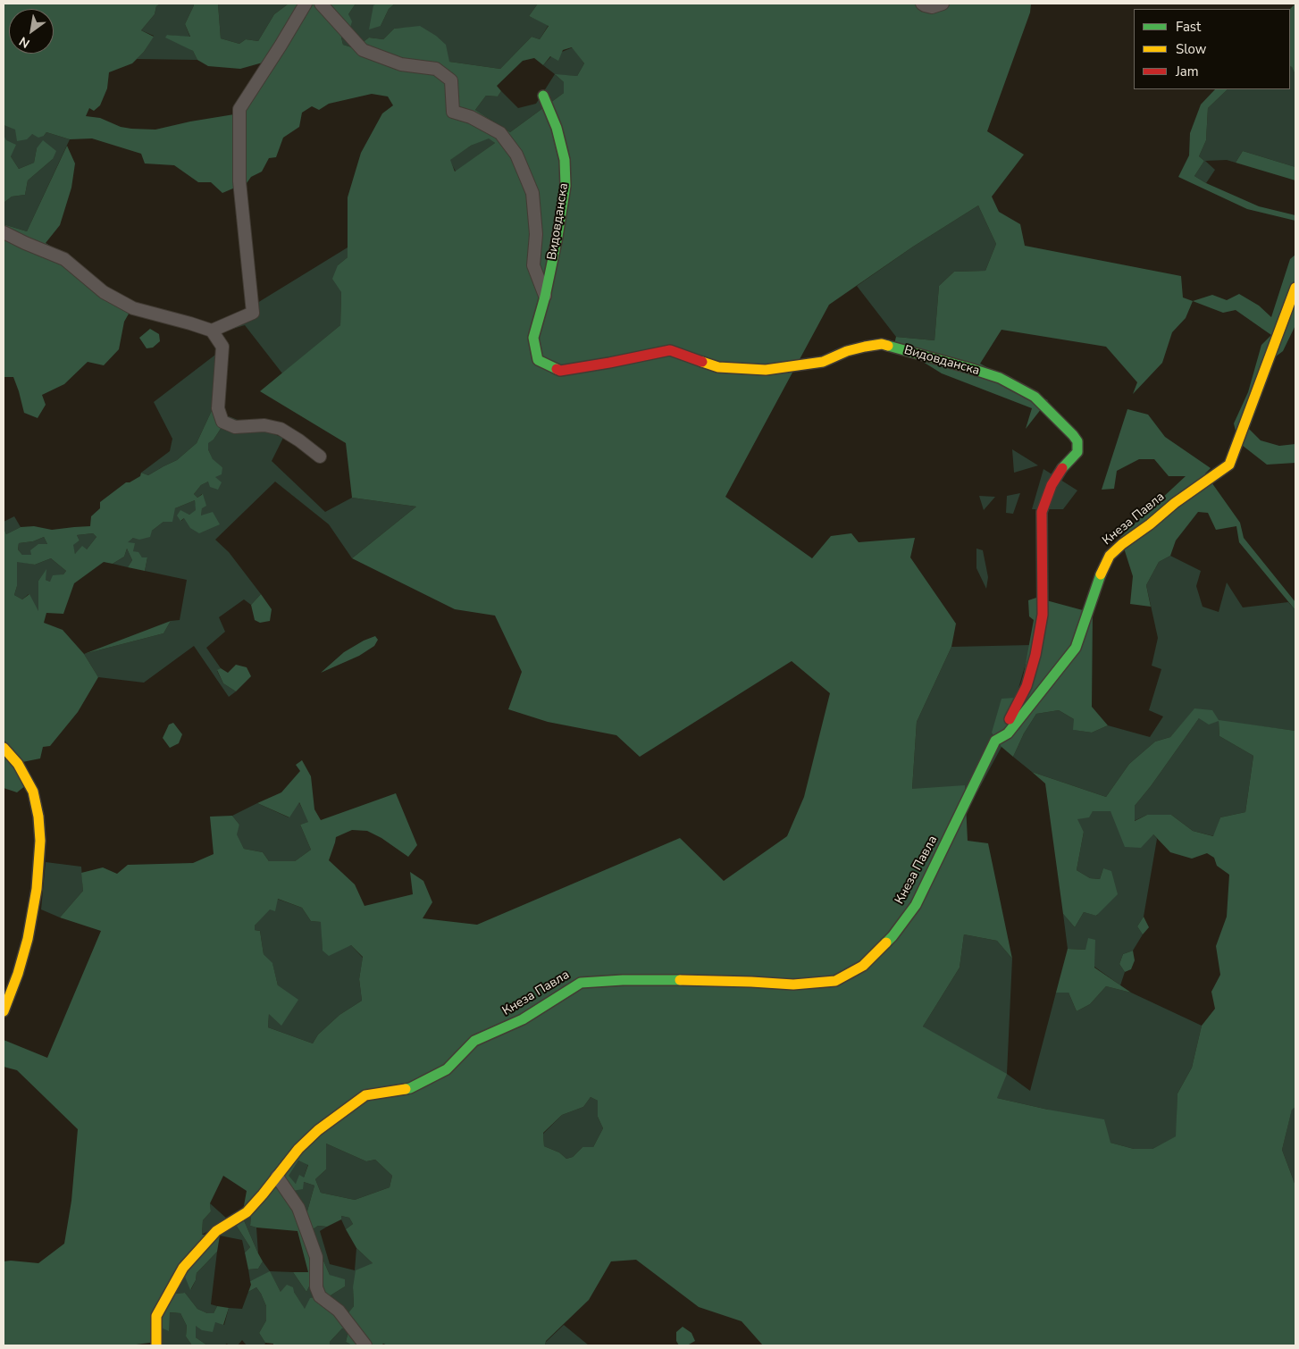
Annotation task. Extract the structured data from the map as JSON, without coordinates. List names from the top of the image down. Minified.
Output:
{"streets":{"street":["Видовданска","Кнеза Павла"]},"crossings":[["Видовданска","Кнеза Павла"]],"legend":["Fast","Slow","Jam"],"north":"bottom left"}
